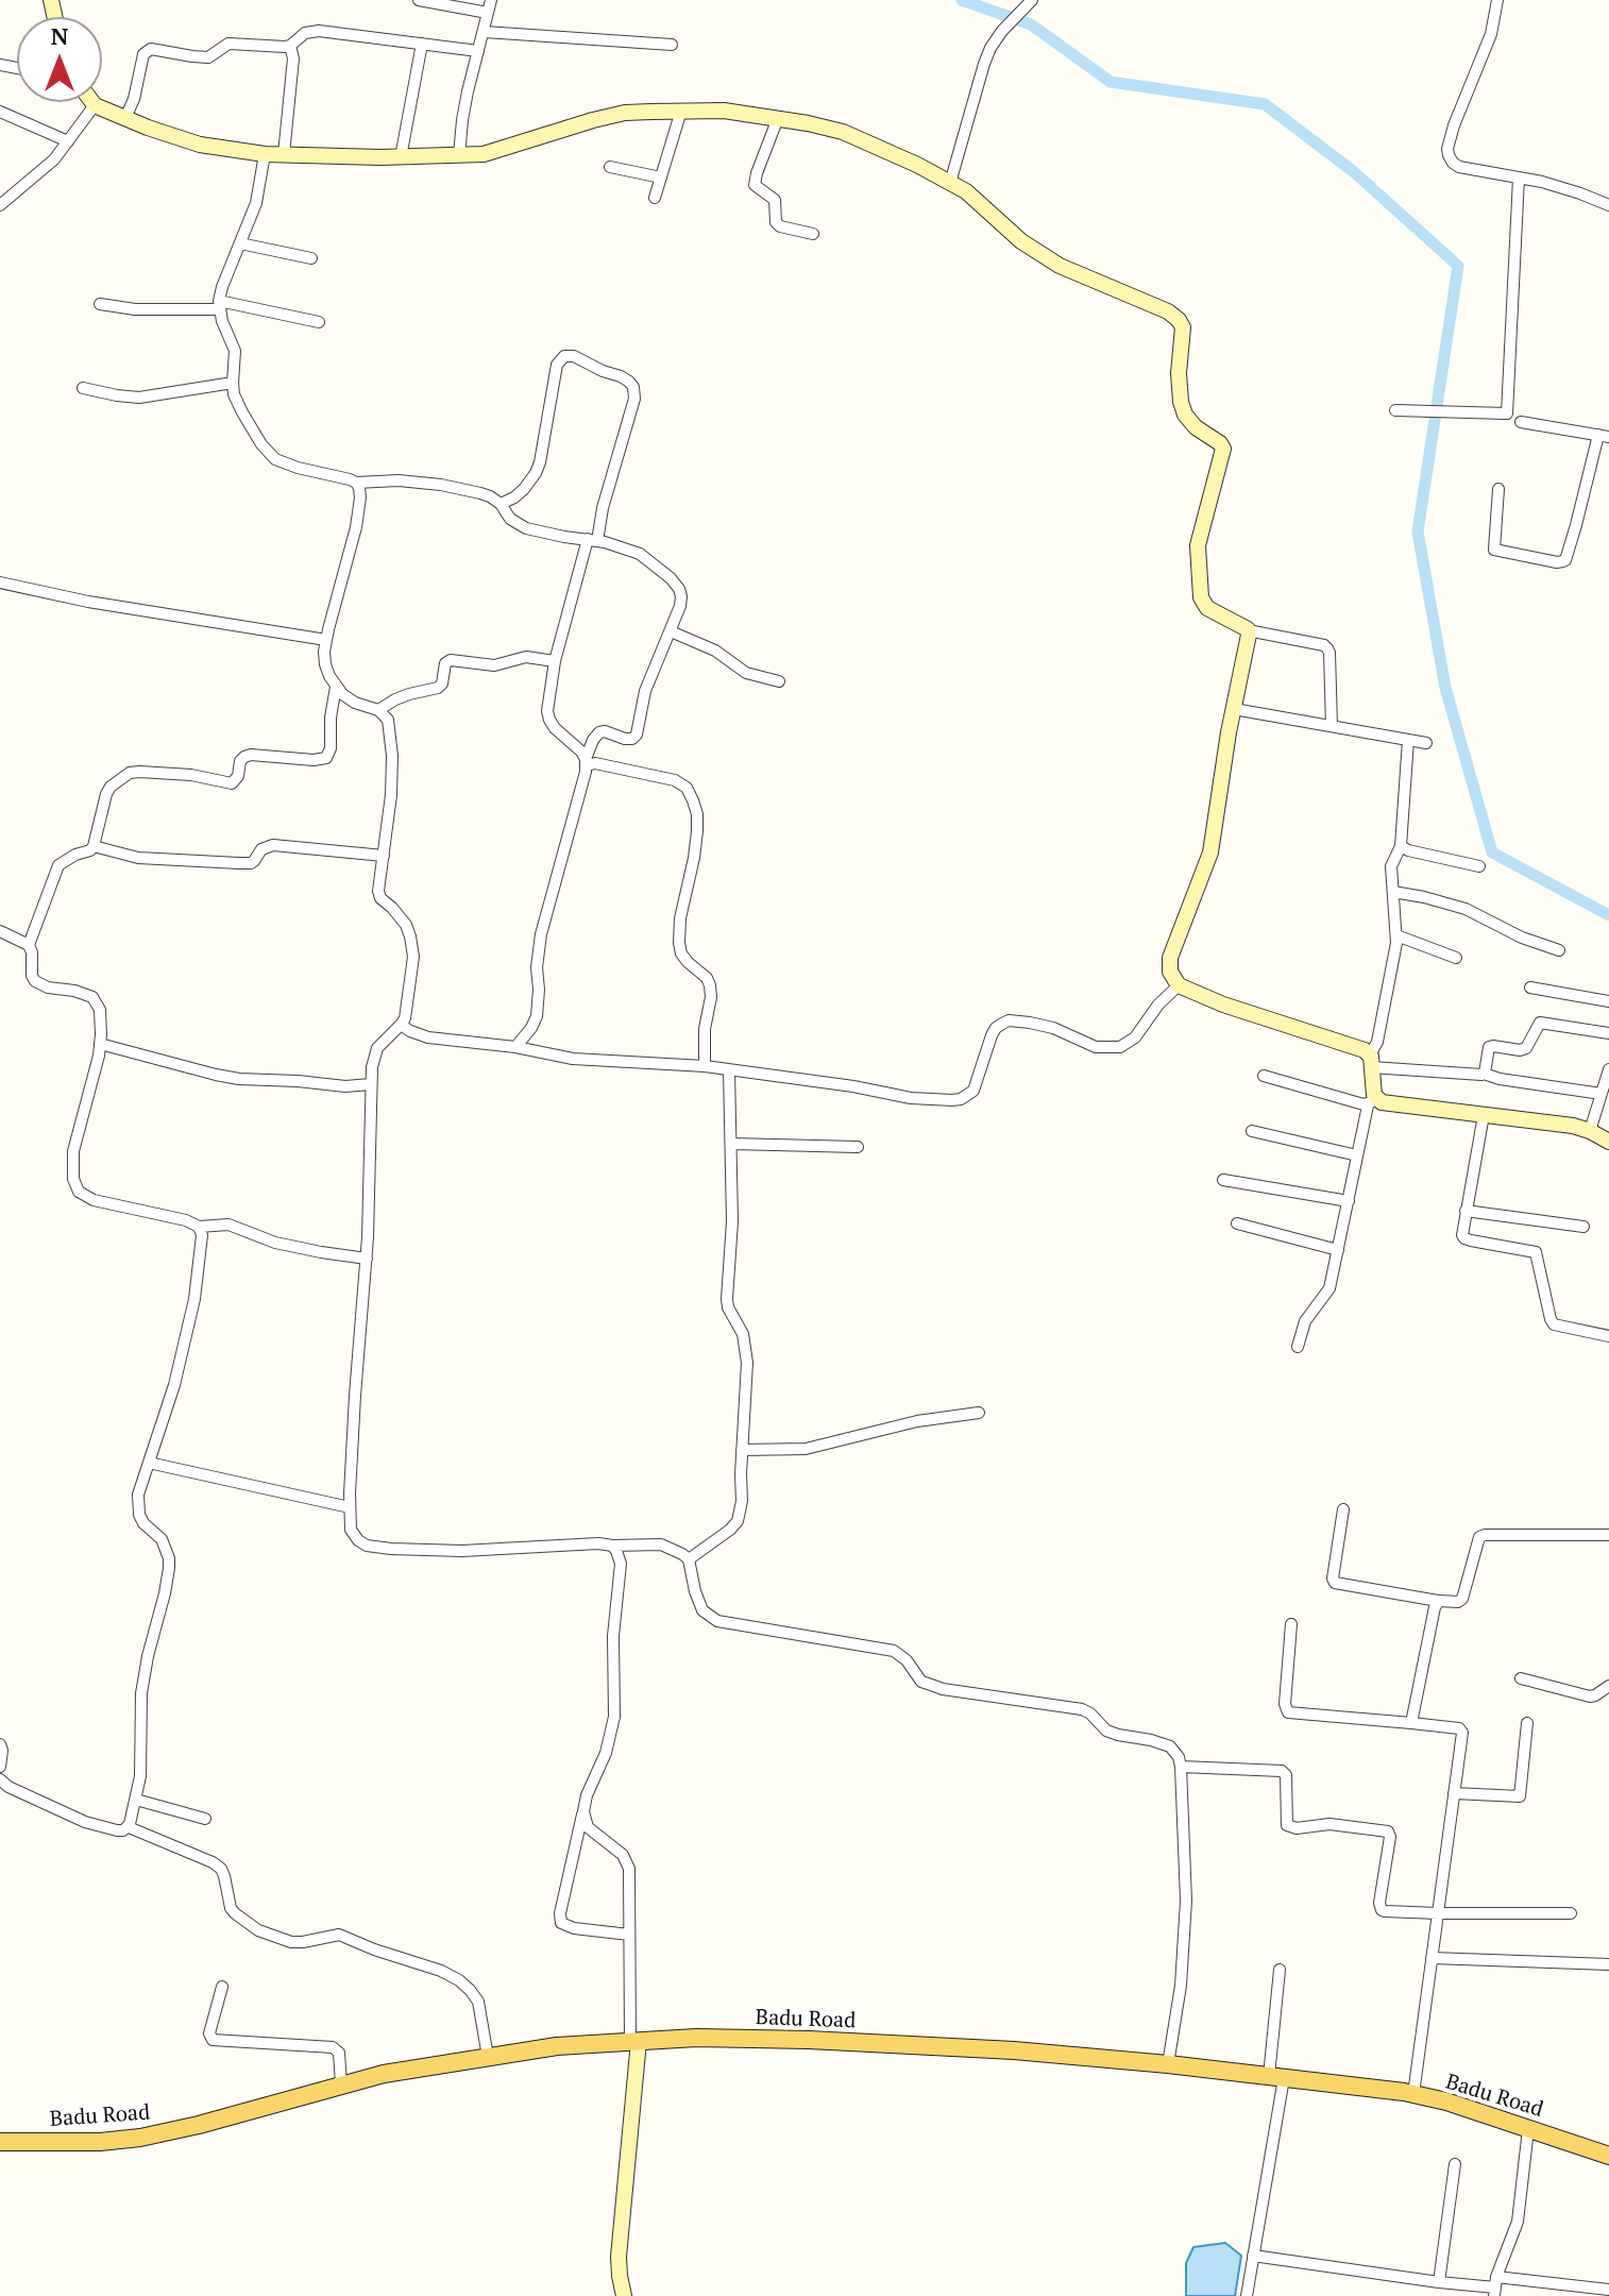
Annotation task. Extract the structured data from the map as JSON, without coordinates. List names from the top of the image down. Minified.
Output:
{"streets":{"main road":["Badu Road"]},"north":"top"}
